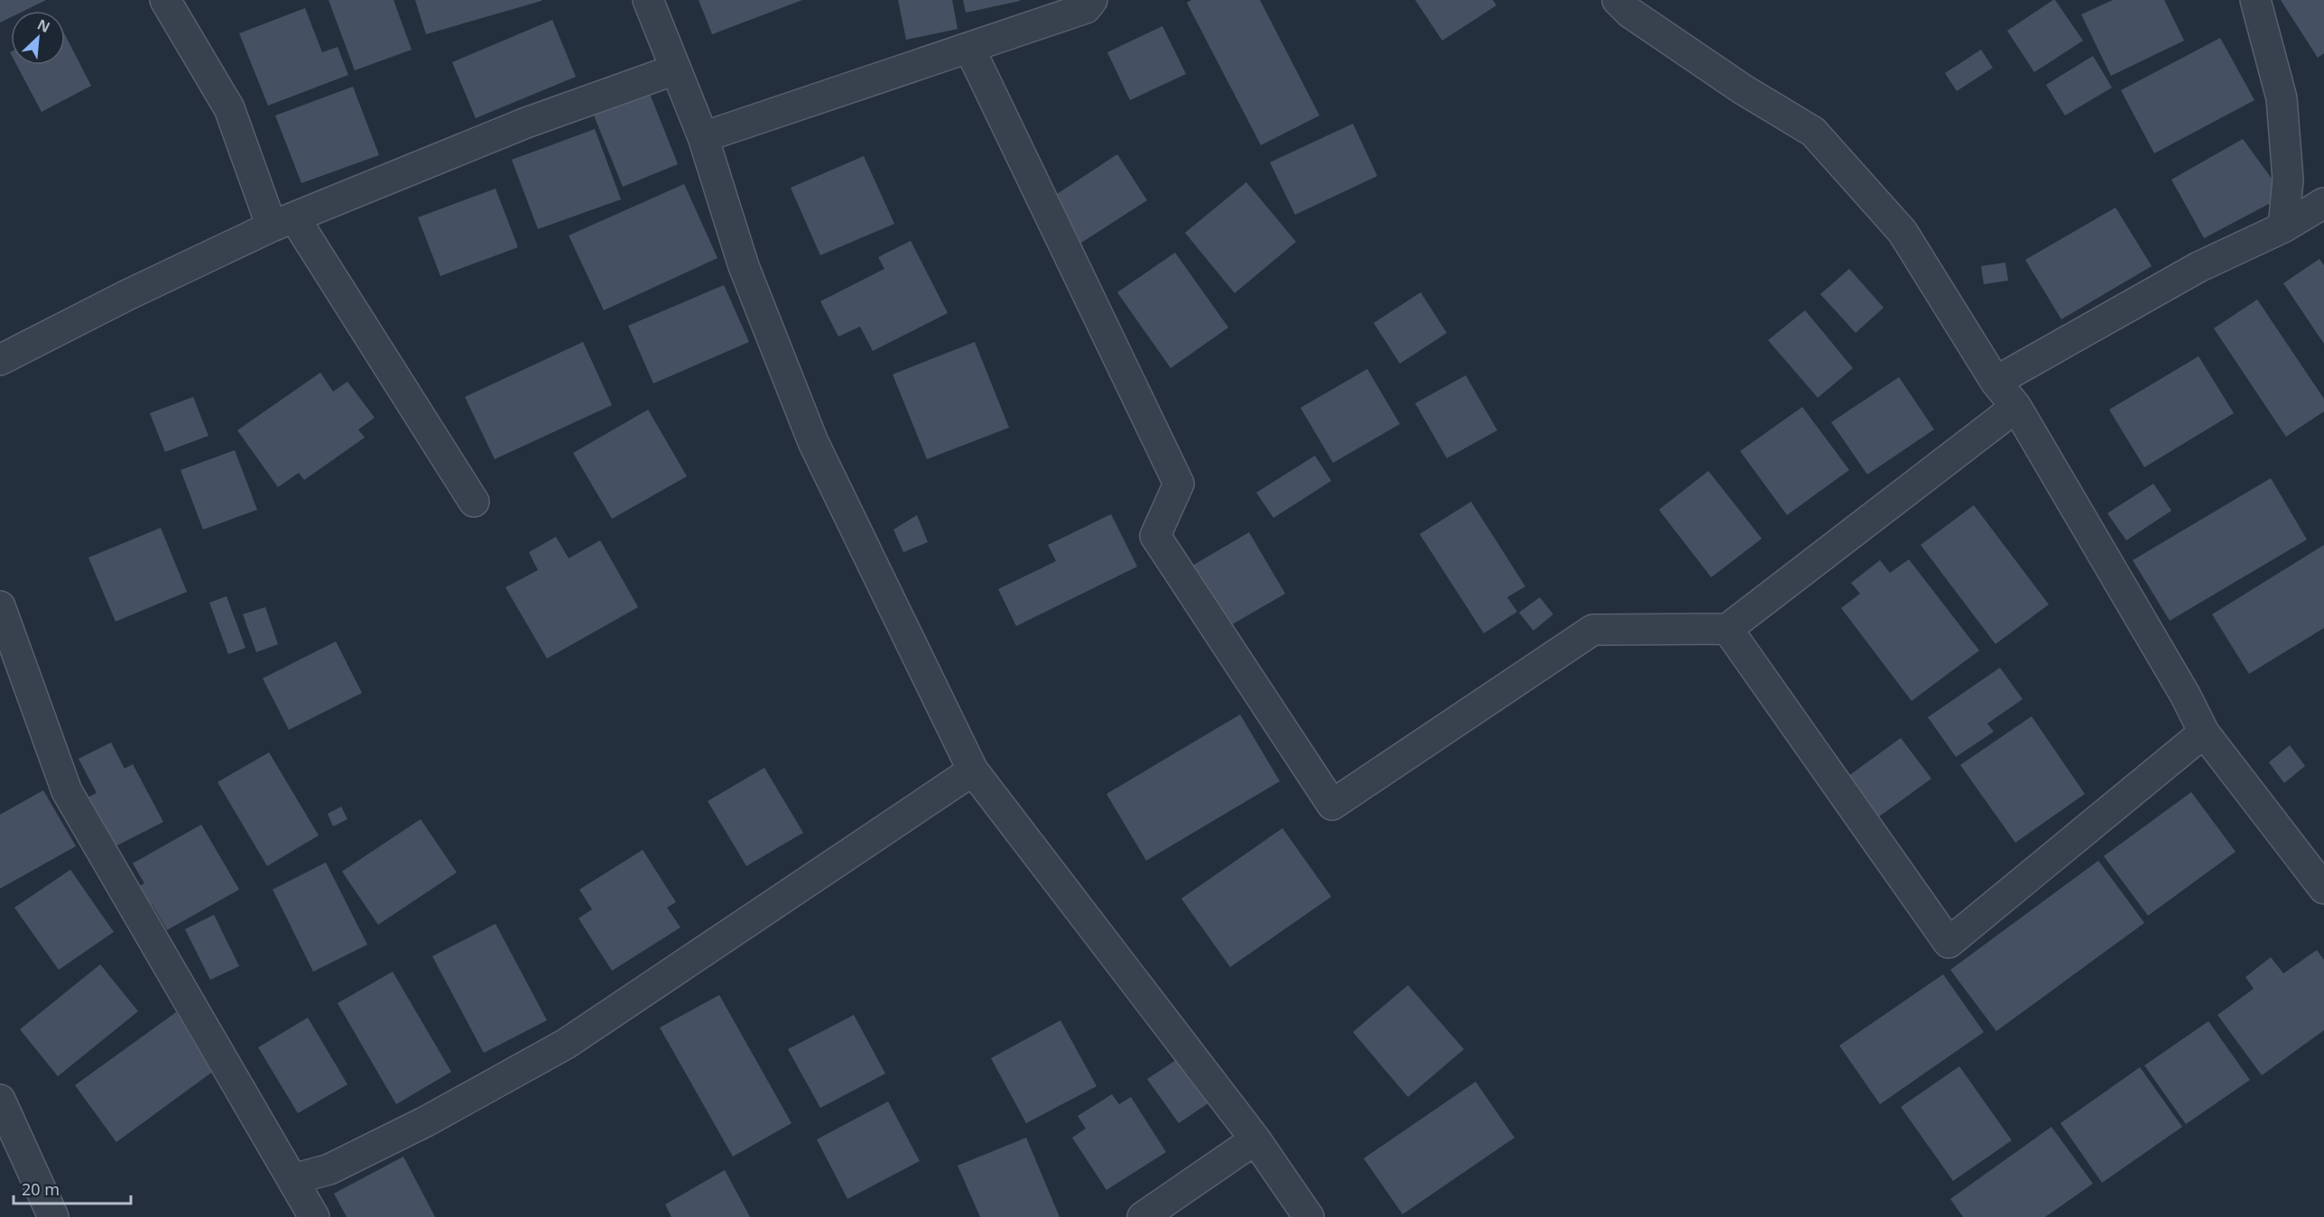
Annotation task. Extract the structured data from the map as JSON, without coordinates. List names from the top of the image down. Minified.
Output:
{"scale_bar":"20 m","north":"top right"}
